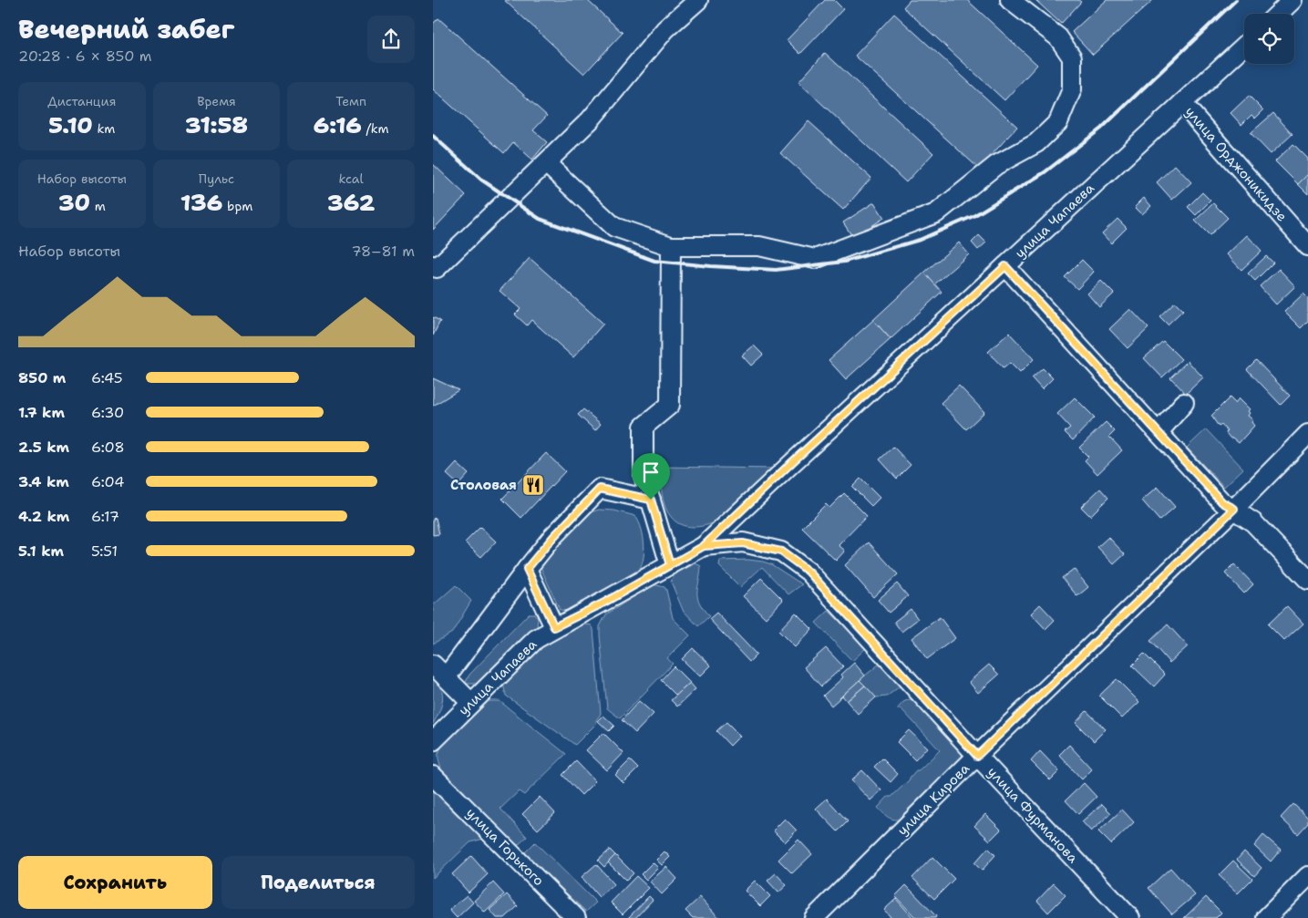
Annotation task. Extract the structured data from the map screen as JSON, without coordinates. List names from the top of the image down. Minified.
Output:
{"streets":{"street":["улица Орджоникидзе","улица Чапаева","улица Кирова","улица Фурманова","улица Горького"]},"crossings":[["улица Орджоникидзе","улица Чапаева"],["улица Чапаева","улица Фурманова"],["улица Кирова","улица Фурманова"]],"places":{"restaurant":["Столовая"]},"page":{"heading":["Вечерний забег","20:28 · 6 × 850 m"],"stats":[["Дистанция","5.10 km"],["Время","31:58"],["Темп","6:16 /km"],["Набор высоты","30 m"],["Пульс","136 bpm"],["kcal","362"]],"chart":["Набор высоты","78–81 m"],"list":[{"name":"850 m","note":"6:45"},{"name":"1.7 km","note":"6:30"},{"name":"2.5 km","note":"6:08"},{"name":"3.4 km","note":"6:04"},{"name":"4.2 km","note":"6:17"},{"name":"5.1 km","note":"5:51"}],"buttons":["Сохранить","Поделиться"]}}
